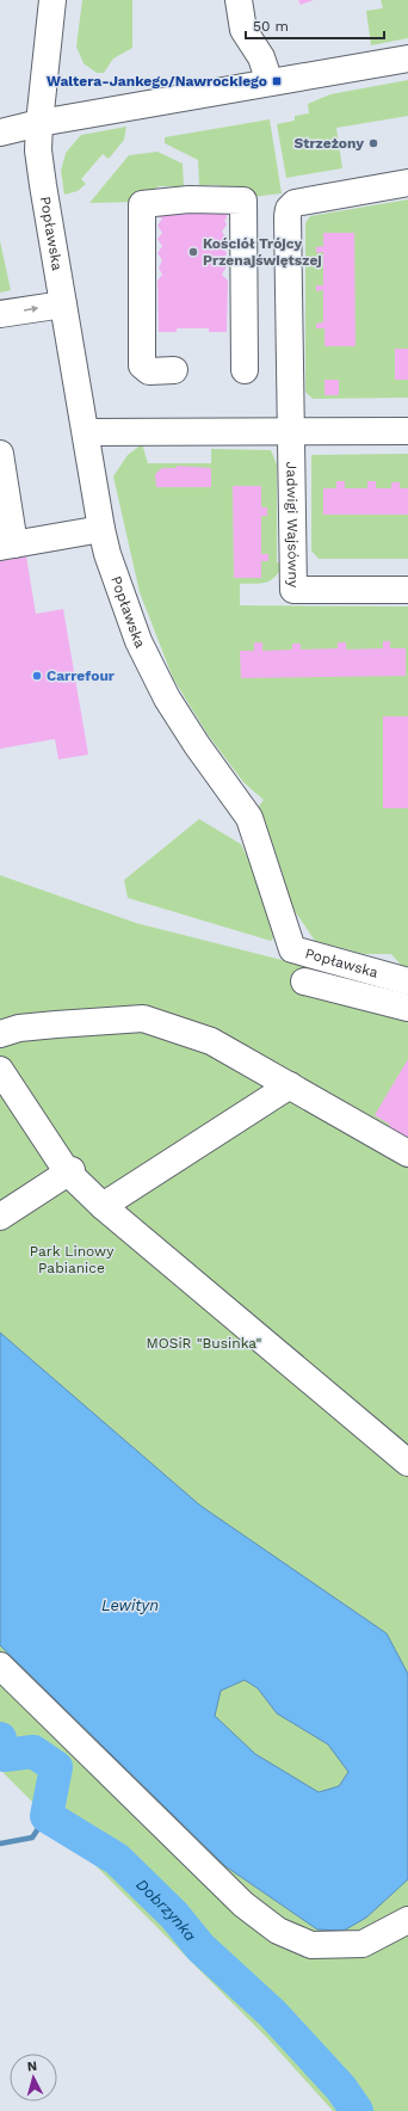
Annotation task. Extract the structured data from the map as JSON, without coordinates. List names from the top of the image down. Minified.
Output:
{"streets":{"street":["Popławska","Jadwigi Wajsówny"]},"water":["Lewityn","Dobrzynka"],"parks":["Park Linowy Pabianice","MOSiR \"Businka\""],"places":{"transit":["Waltera-Jankego/Nawrockiego"],"other":["Strzeżony","Kościół Trójcy Przenajświętszej","Carrefour"]},"scale_bar":"50 m","north":"top"}
